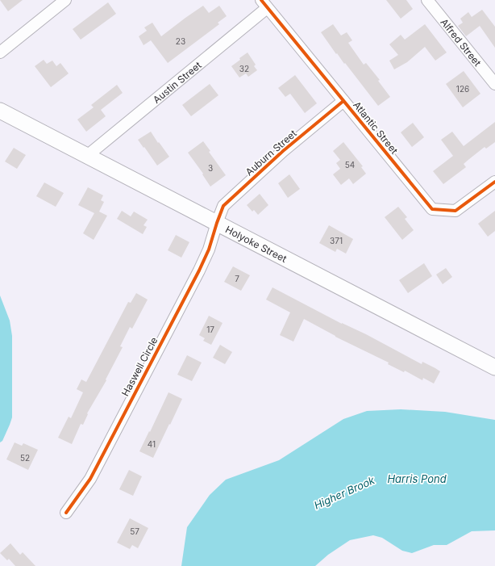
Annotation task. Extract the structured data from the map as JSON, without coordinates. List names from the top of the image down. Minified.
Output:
{"streets":{"main road":["Holyoke Street"],"street":["Alfred Street","Austin Street","Atlantic Street","Auburn Street","Haswell Circle"]},"crossings":[["Austin Street","Atlantic Street"],["Austin Street","Holyoke Street"],["Atlantic Street","Auburn Street"],["Auburn Street","Holyoke Street"],["Auburn Street","Haswell Circle"],["Holyoke Street","Haswell Circle"]],"water":["Harris Pond","Higher Brook"],"house_numbers":["23","32","126","54","3","371","7","17","41","52","57"]}
